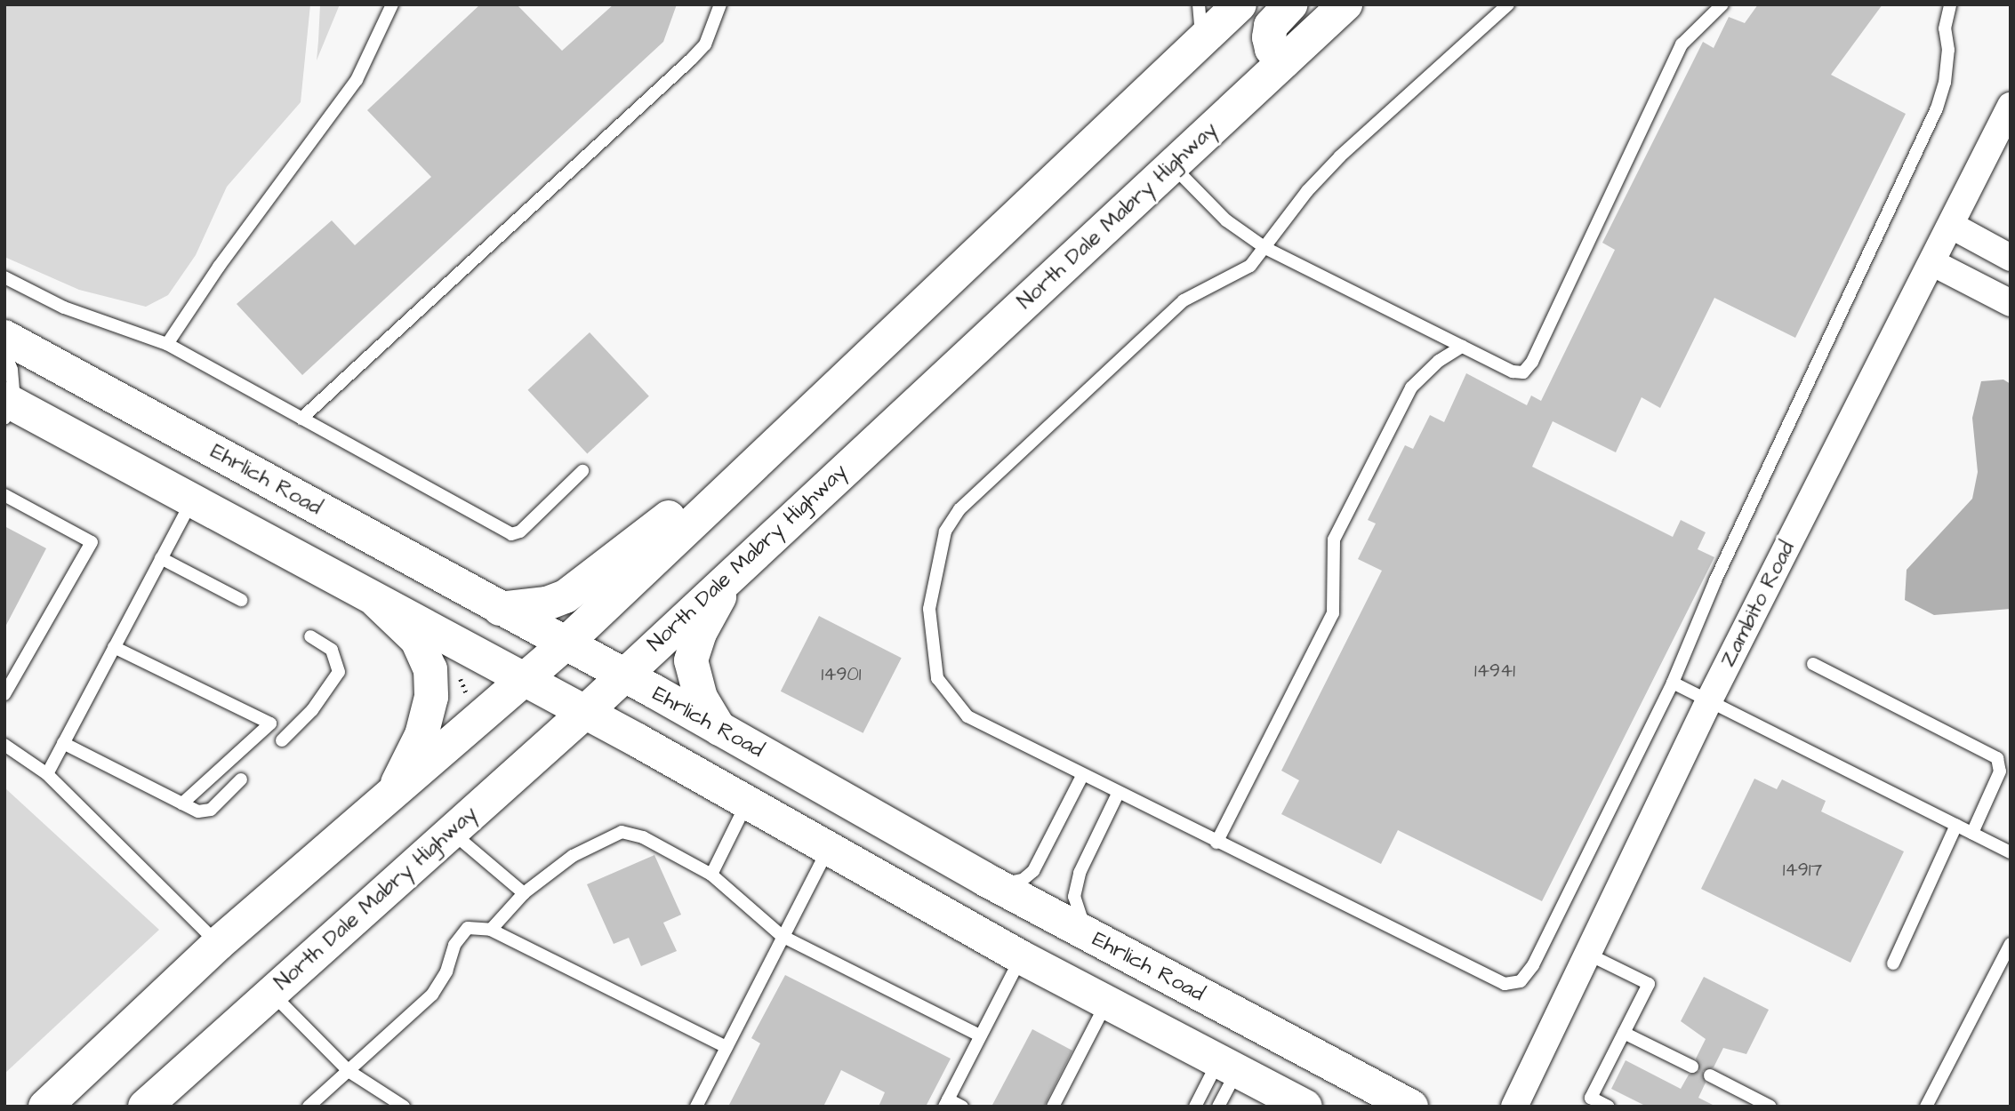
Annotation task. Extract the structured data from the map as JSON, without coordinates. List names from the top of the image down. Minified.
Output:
{"streets":{"main road":["North Dale Mabry Highway","Ehrlich Road"],"street":["Zambito Road"]},"crossings":[["North Dale Mabry Highway","Ehrlich Road"]],"house_numbers":["14941","14901","14917"]}
